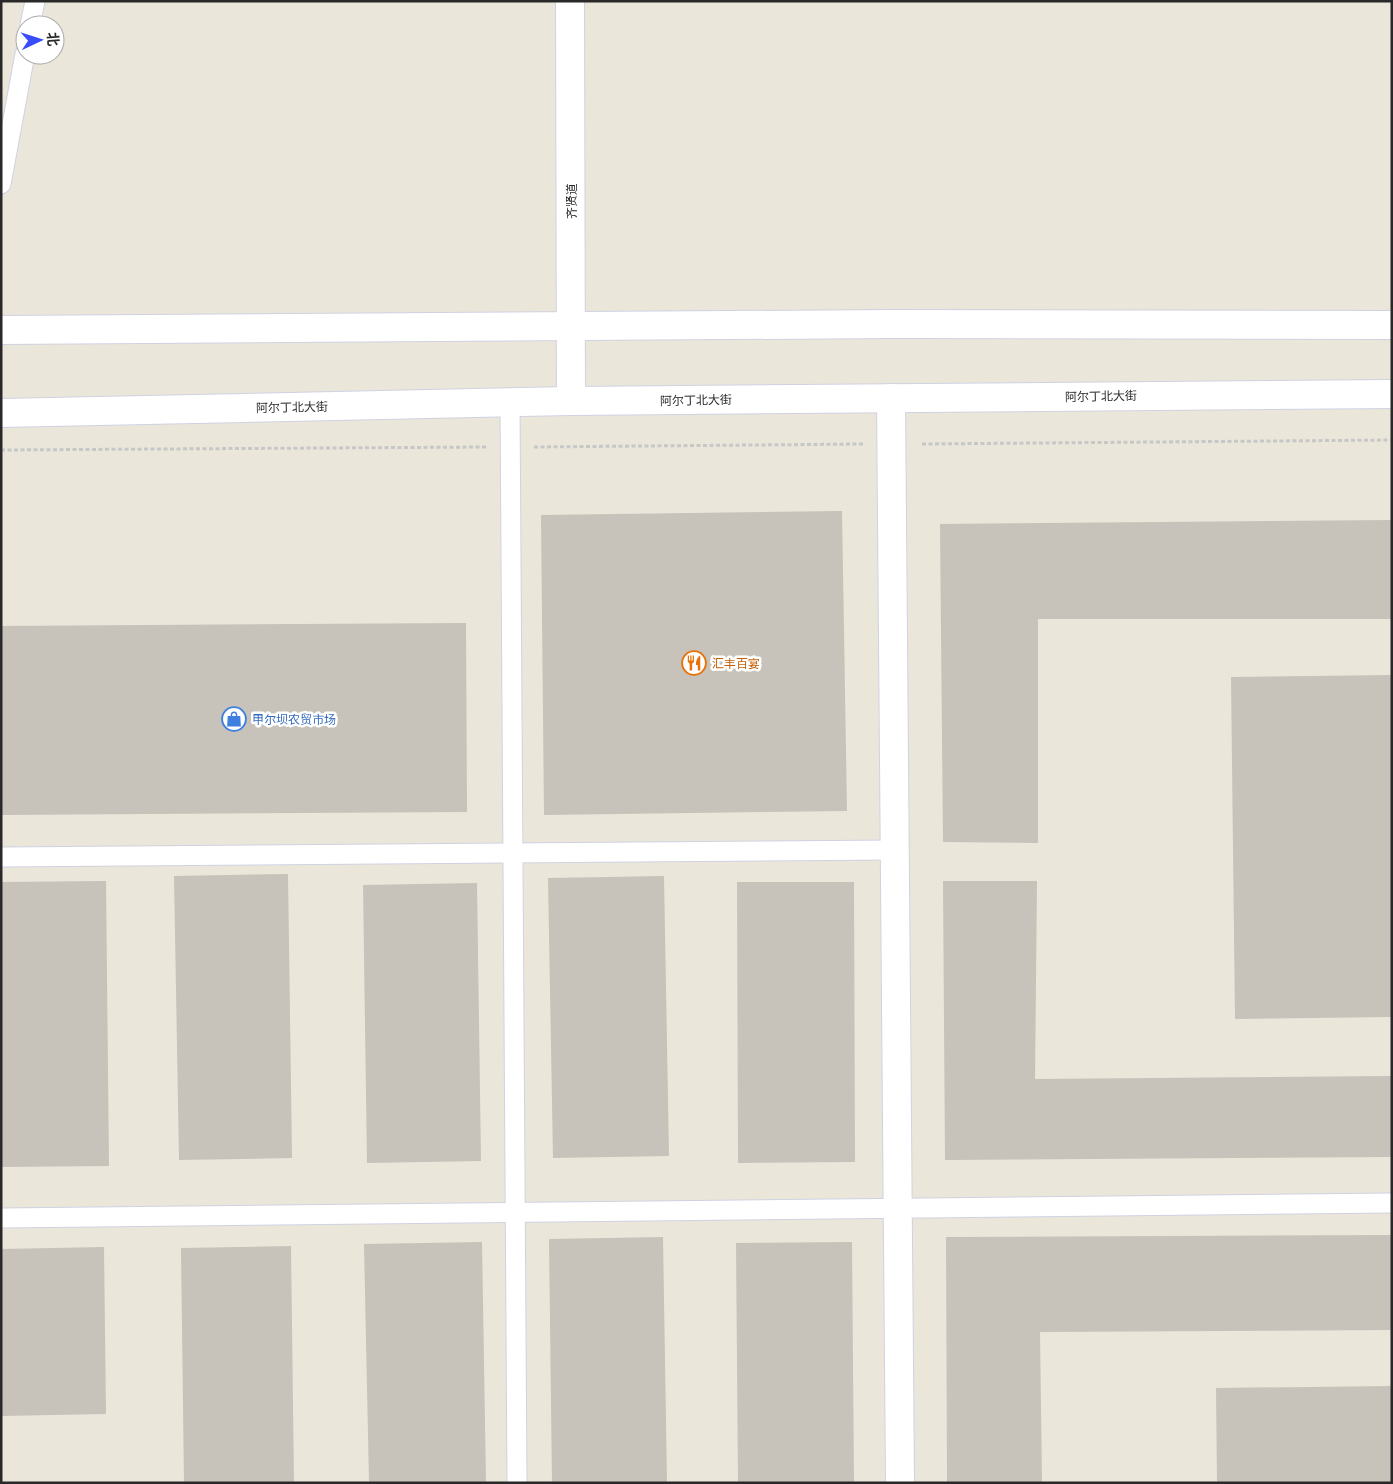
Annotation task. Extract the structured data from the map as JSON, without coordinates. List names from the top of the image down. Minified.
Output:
{"streets":{"main road":["齐贤道","阿尔丁北大街"]},"crossings":[["齐贤道","阿尔丁北大街"]],"places":{"restaurant":["汇丰百宴"],"shop":["甲尔坝农贸市场"]},"north":"right"}
